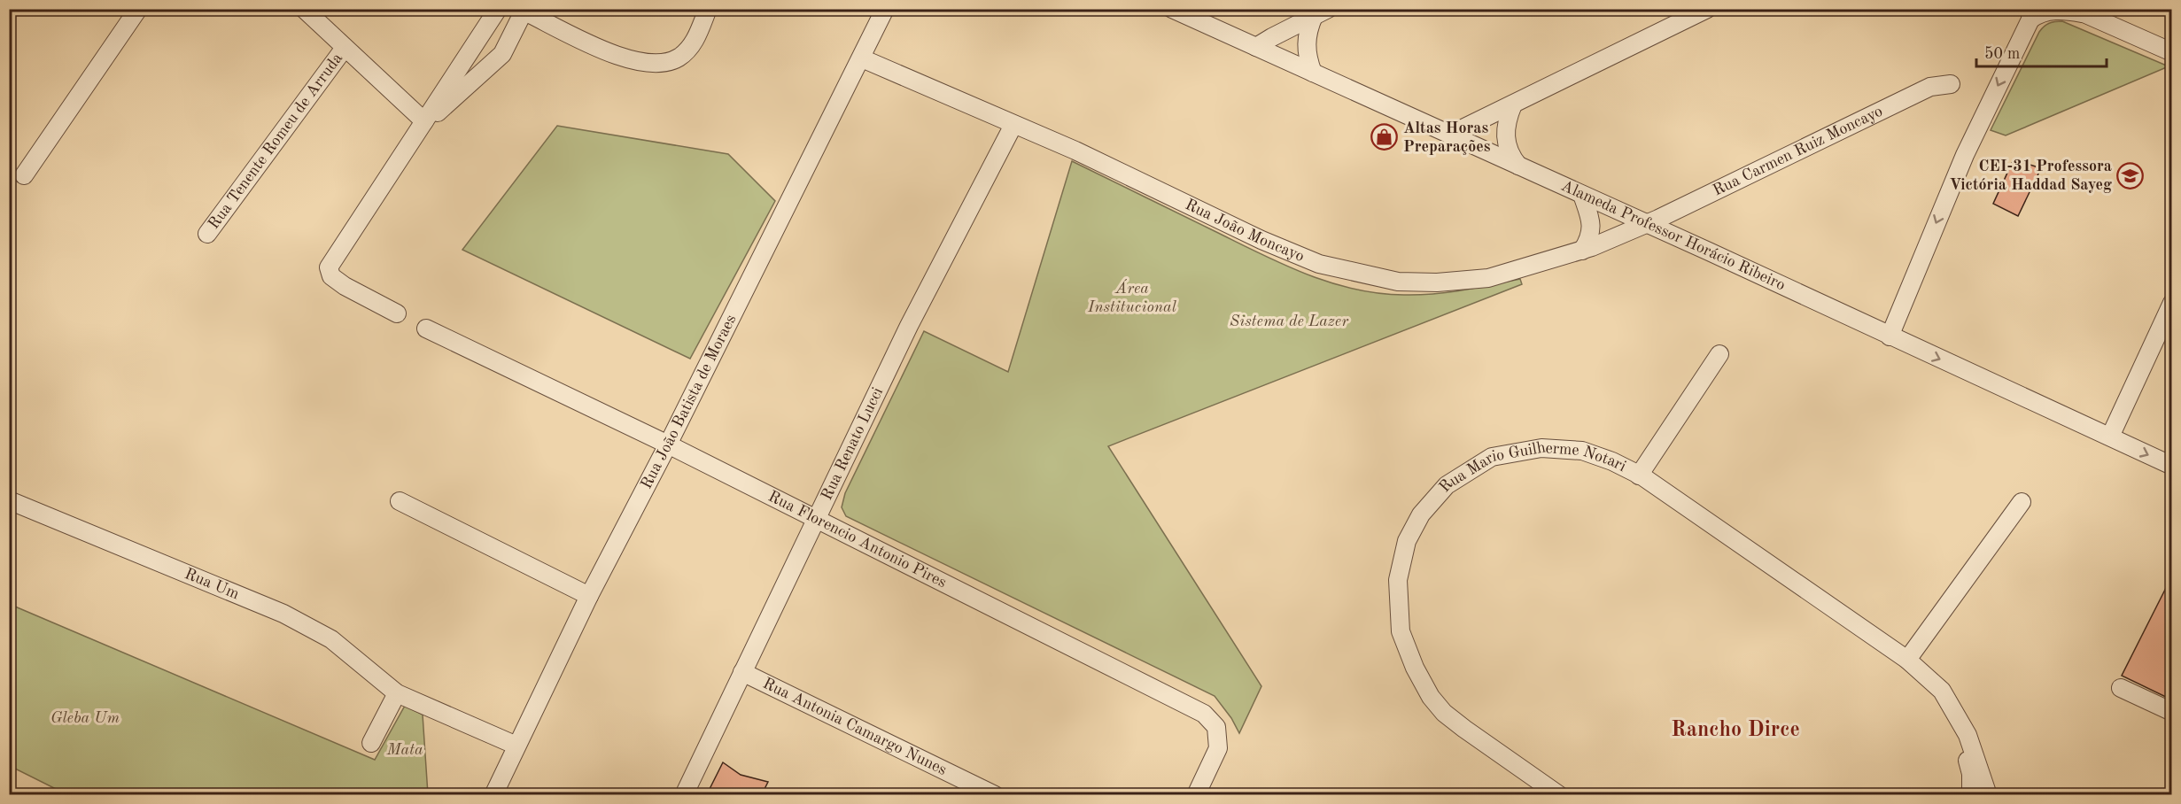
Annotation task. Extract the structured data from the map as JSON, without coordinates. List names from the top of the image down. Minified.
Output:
{"streets":{"street":["Rua Tenente Romeu de Arruda","Rua Carmen Ruiz Moncayo","Rua João Moncayo","Alameda Professor Horácio Ribeiro","Rua João Batista de Moraes","Rua Renato Lucci","Rua Mario Guilherme Notari","Rua Florencio Antonio Pires","Rua Um","Rua Antonia Camargo Nunes"]},"crossings":[["Rua Carmen Ruiz Moncayo","Rua João Moncayo"],["Rua Carmen Ruiz Moncayo","Alameda Professor Horácio Ribeiro"],["Rua João Moncayo","Alameda Professor Horácio Ribeiro"],["Rua João Moncayo","Rua João Batista de Moraes"],["Rua João Moncayo","Rua Renato Lucci"],["Rua João Batista de Moraes","Rua Florencio Antonio Pires"],["Rua João Batista de Moraes","Rua Um"],["Rua Renato Lucci","Rua Florencio Antonio Pires"],["Rua Renato Lucci","Rua Antonia Camargo Nunes"]],"districts":["Rancho Dirce"],"parks":["Área Institucional","Sistema de Lazer","Gleba Um","Mata"],"places":{"shop":["Altas Horas Preparações"],"school or university":["CEI-31 Professora Victória Haddad Sayeg"]},"scale_bar":"50 m"}
